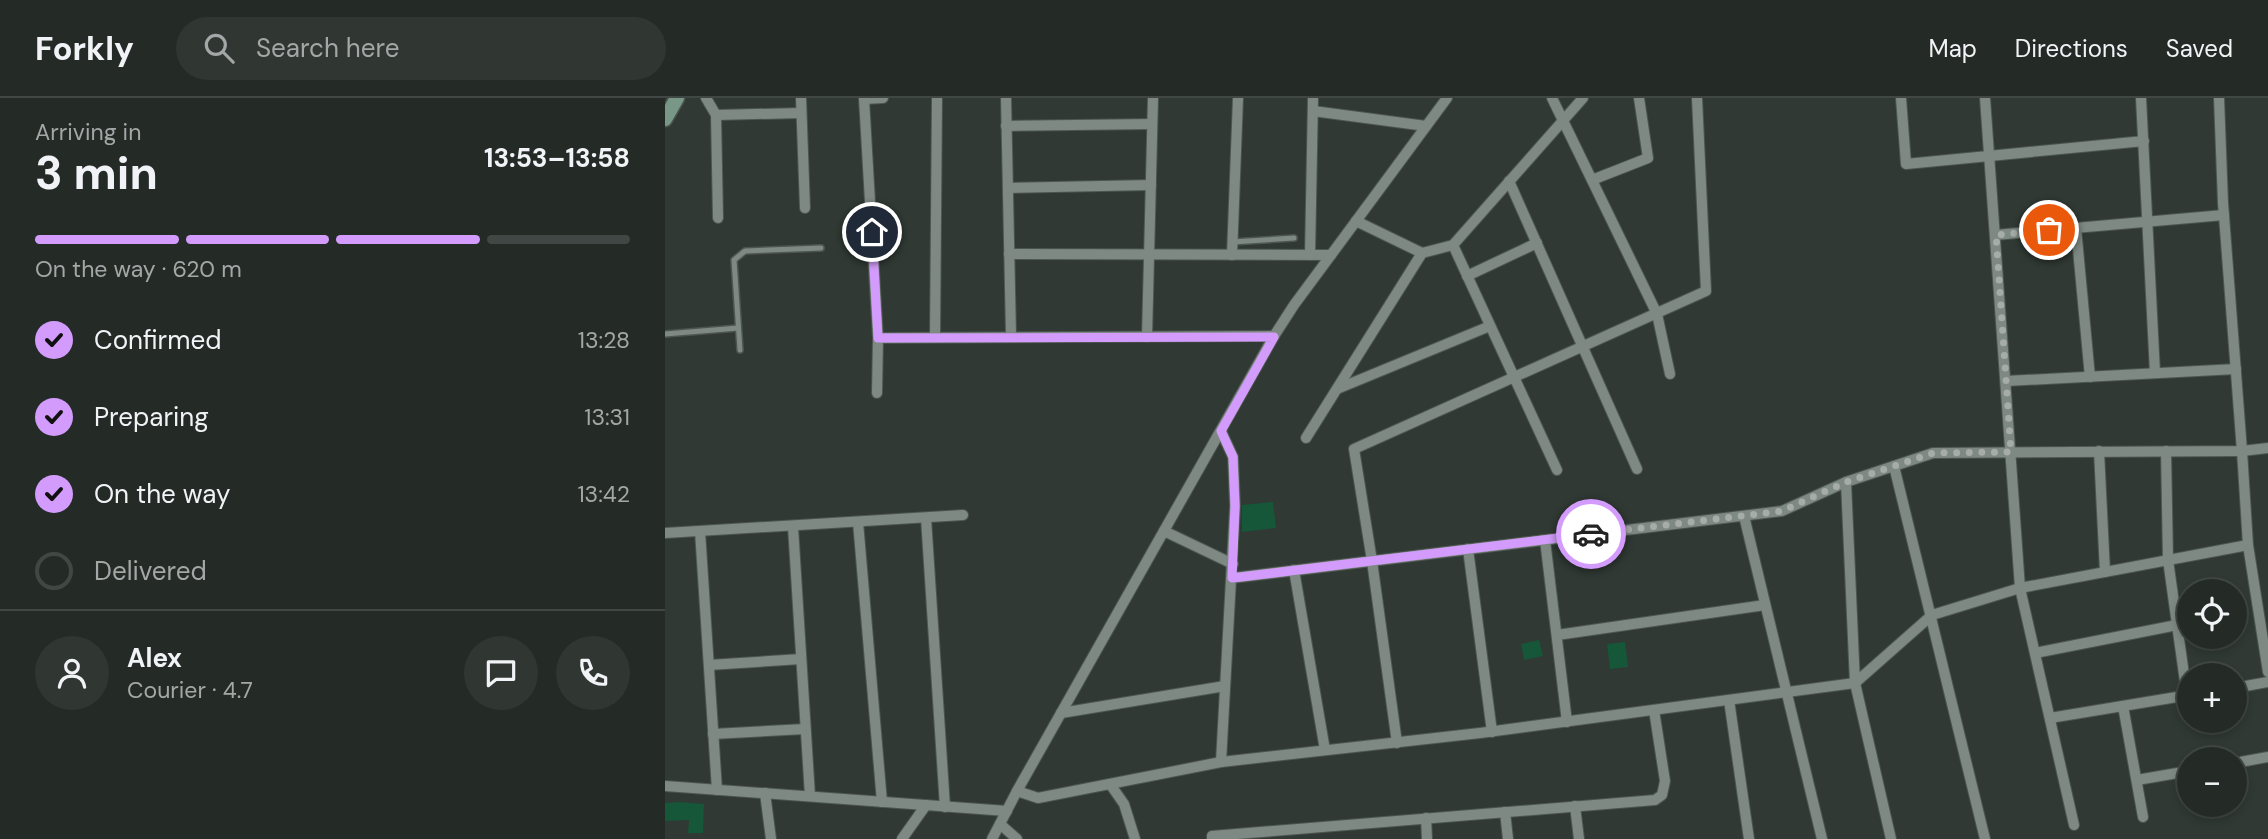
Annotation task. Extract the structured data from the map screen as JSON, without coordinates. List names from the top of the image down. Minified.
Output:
{"page":{"header":"Forkly","search":"Search here","nav":["Map","Directions","Saved"],"heading":["3 min","Arriving in","13:53–13:58"],"panel":["Alex","Courier · 4.7"],"bar":"On the way · 620 m","list":[["Confirmed","13:28"],["Preparing","13:31"],["On the way","13:42"],"Delivered"],"map_buttons":["+","−"]}}
